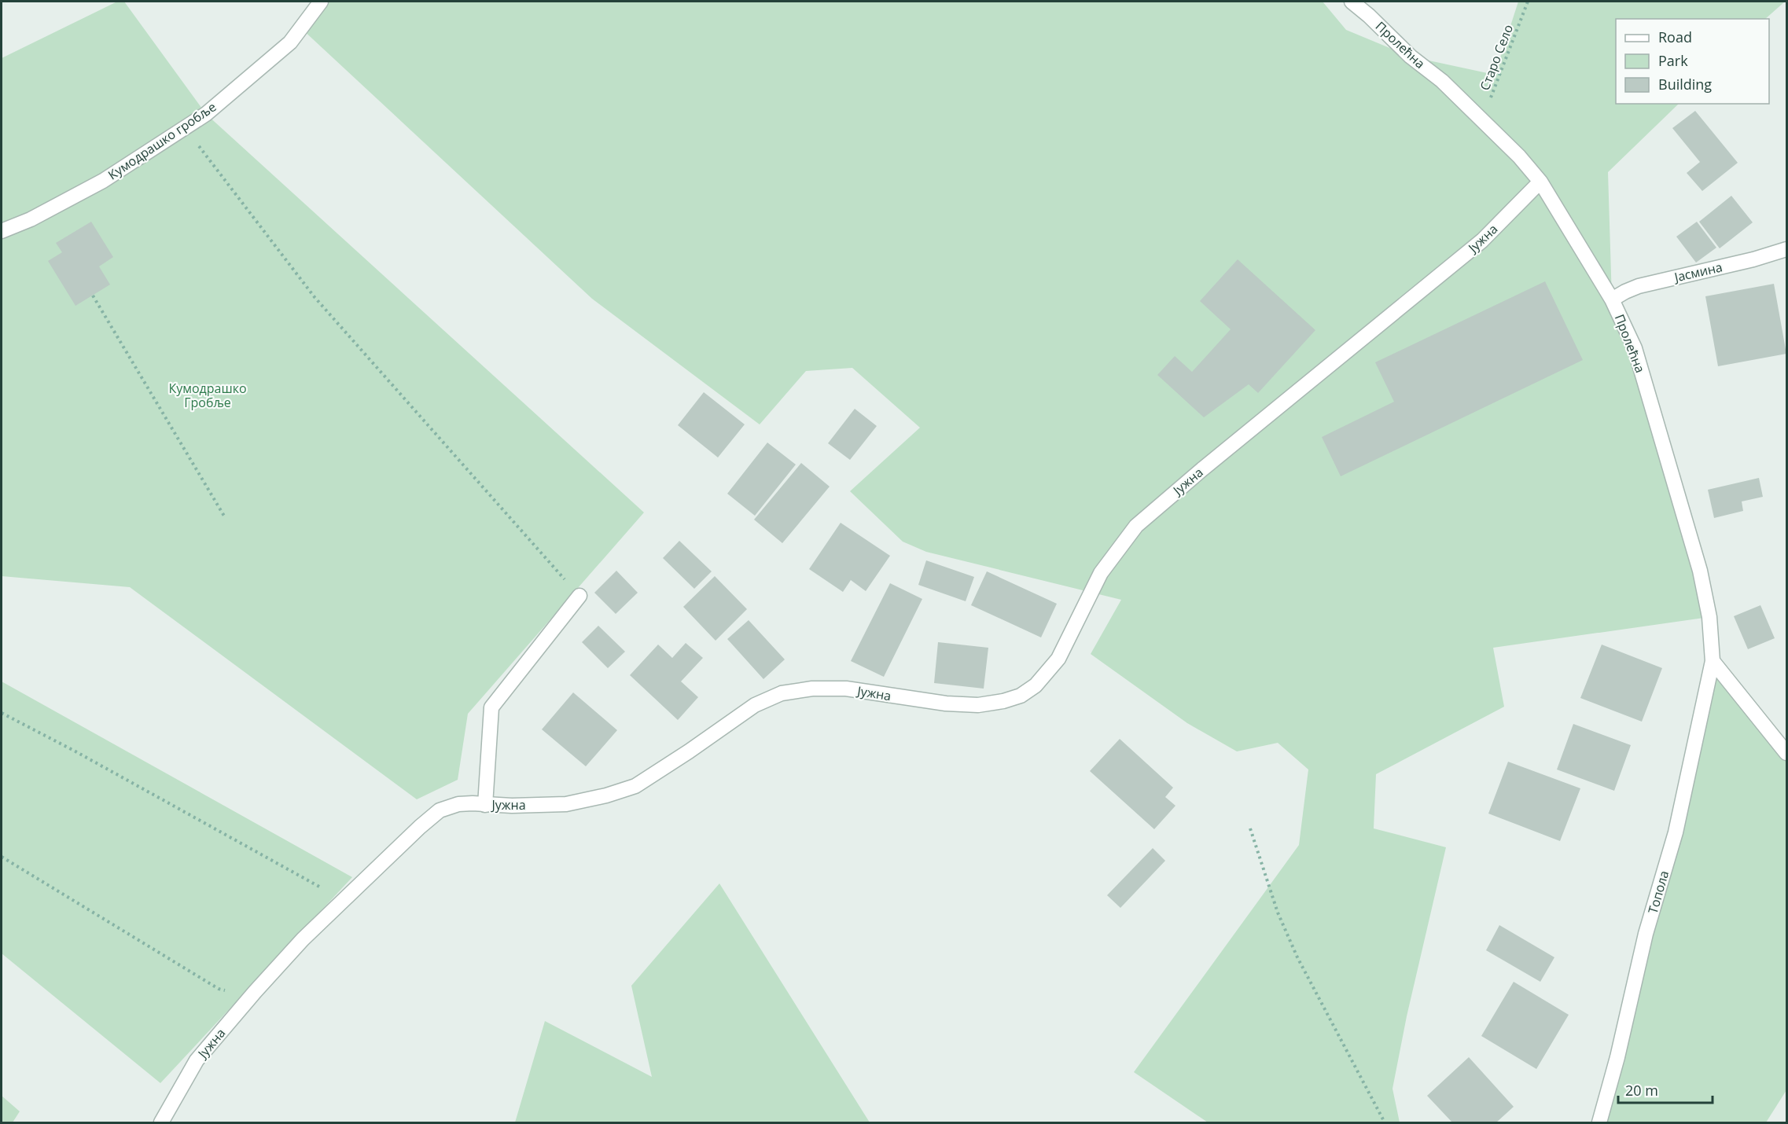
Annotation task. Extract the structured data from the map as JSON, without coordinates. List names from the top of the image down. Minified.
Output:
{"streets":{"street":["Пролећна","Кумодрашко гробље","Јужна","Јасмина","Топола"],"path":["Старо Село"]},"crossings":[["Пролећна","Старо Село"],["Пролећна","Јужна"],["Пролећна","Јасмина"],["Пролећна","Топола"]],"parks":["Кумодрашко Гробље"],"legend":["Road","Park","Building"],"scale_bar":"20 m"}
